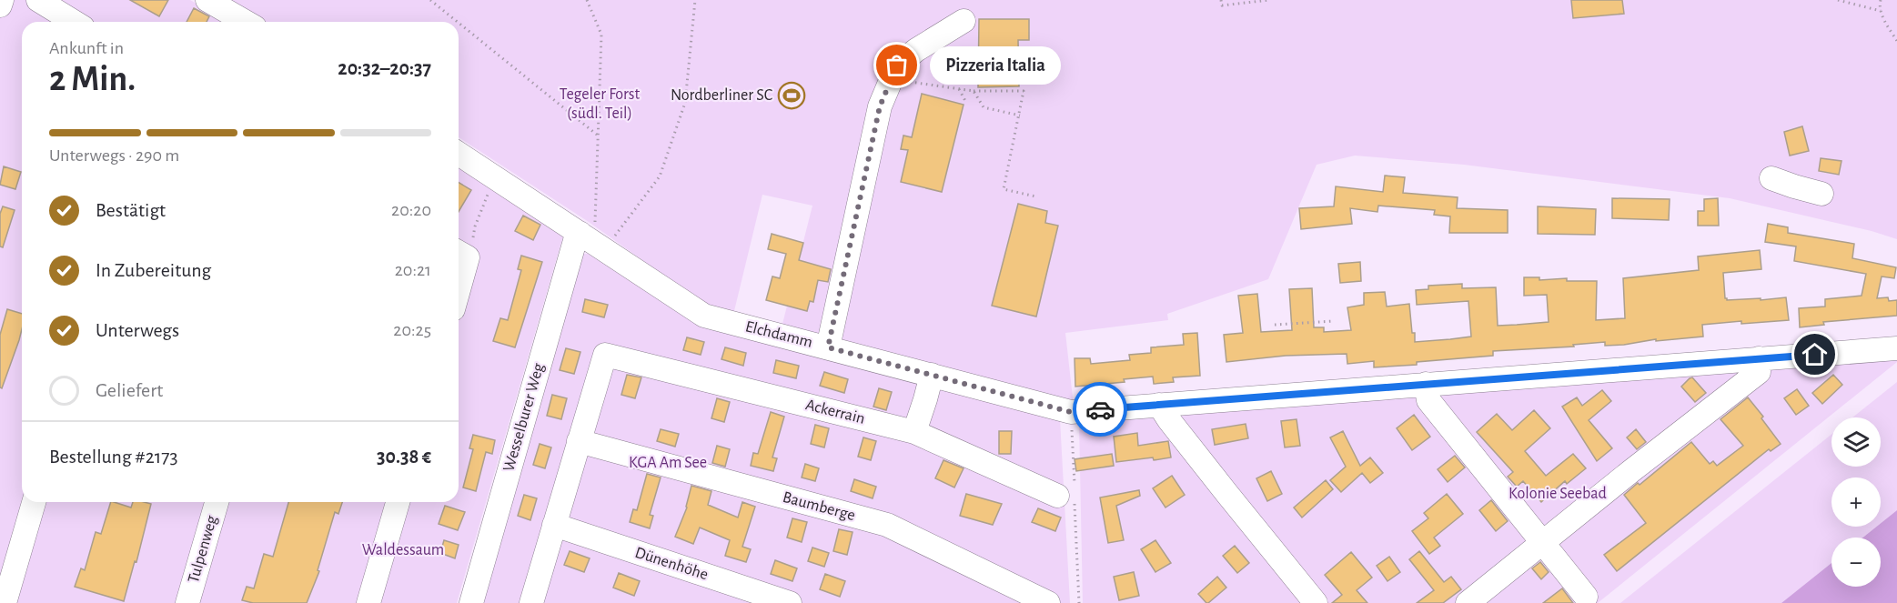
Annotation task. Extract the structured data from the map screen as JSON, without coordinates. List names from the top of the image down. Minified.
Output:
{"streets":{"street":["Elchdamm","Ackerrain","Wesselburer Weg","Baumberge","Tulpenweg","Dünenhöhe"]},"crossings":[["Elchdamm","Wesselburer Weg"],["Ackerrain","Baumberge"]],"parks":["Tegeler Forst (südl. Teil)","KGA Am See","Kolonie Seebad","Waldessaum"],"places":{"other":["Pizzeria Italia"],"sports":["Nordberliner SC"]},"page":{"heading":["2 Min.","Ankunft in","20:32–20:37"],"panel":["Bestellung #2173","30.38 €"],"bubble":"Pizzeria Italia","bar":"Unterwegs · 290 m","list":[["Bestätigt","20:20"],["In Zubereitung","20:21"],["Unterwegs","20:25"],"Geliefert"],"map_buttons":["+","−"]}}
